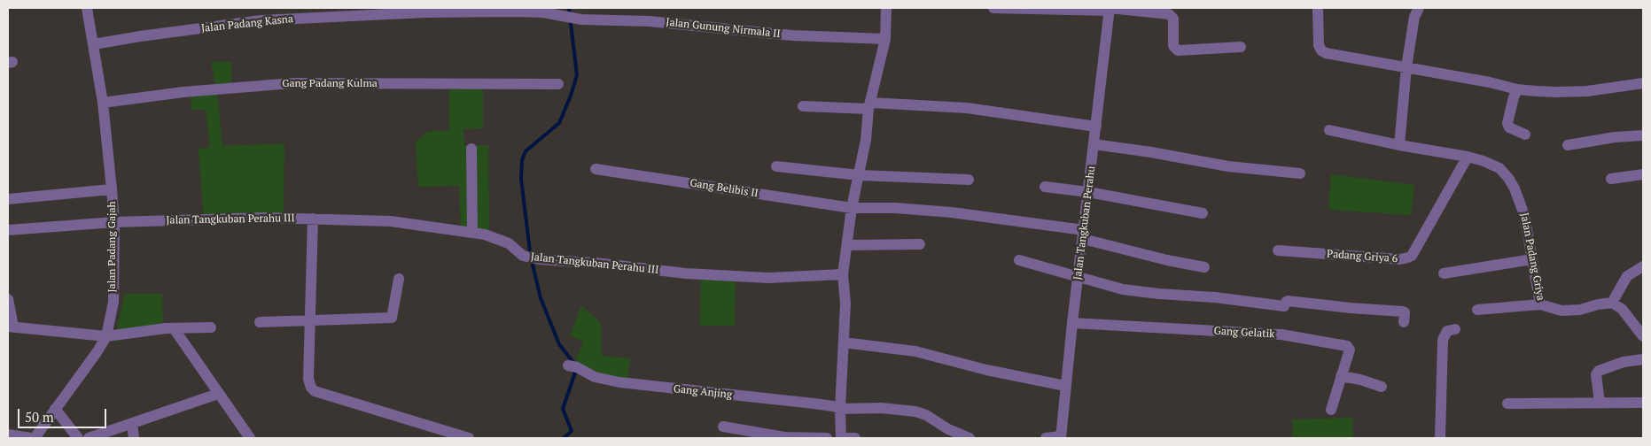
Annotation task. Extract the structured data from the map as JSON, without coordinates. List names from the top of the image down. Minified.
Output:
{"streets":{"street":["Jalan Padang Kasna","Jalan Gunung Nirmala II","Gang Padang Kulma","Gang Belibis II","Jalan Tangkuban Perahu III","Jalan Tangkuban Perahu","Jalan Padang Gajah","Padang Griya 6","Jalan Padang Griya","Gang Gelatik","Gang Anjing"]},"crossings":[["Jalan Padang Kasna","Jalan Gunung Nirmala II"],["Jalan Padang Kasna","Jalan Padang Gajah"],["Gang Padang Kulma","Jalan Padang Gajah"],["Gang Belibis II","Jalan Tangkuban Perahu"],["Jalan Tangkuban Perahu III","Jalan Padang Gajah"],["Jalan Tangkuban Perahu","Gang Gelatik"],["Padang Griya 6","Jalan Padang Griya"]],"scale_bar":"50 m"}
